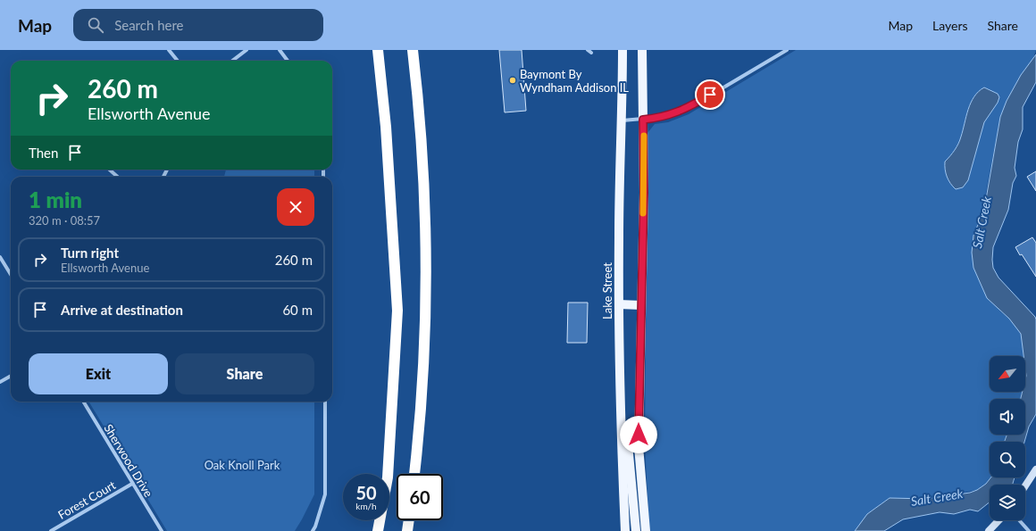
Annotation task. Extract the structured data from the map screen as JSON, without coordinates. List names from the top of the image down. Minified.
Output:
{"streets":{"main road":["Lake Street"],"street":["Sherwood Drive","Forest Court"]},"crossings":[["Sherwood Drive","Forest Court"]],"water":["Salt Creek"],"parks":["Oak Knoll Park"],"places":["Baymont By Wyndham Addison IL"],"north":"bottom left","page":{"header":"Map","search":"Search here","nav":["Map","Layers","Share"],"turn":["260 m","Ellsworth Avenue"],"then":"Then","heading":["1 min","320 m · 08:57"],"list":[{"name":"Turn right","note":"Ellsworth Avenue","value":"260 m"},{"name":"Arrive at destination","value":"60 m"}],"buttons":["Exit","Share"],"speed":"50 km/h","limit":"60"}}
